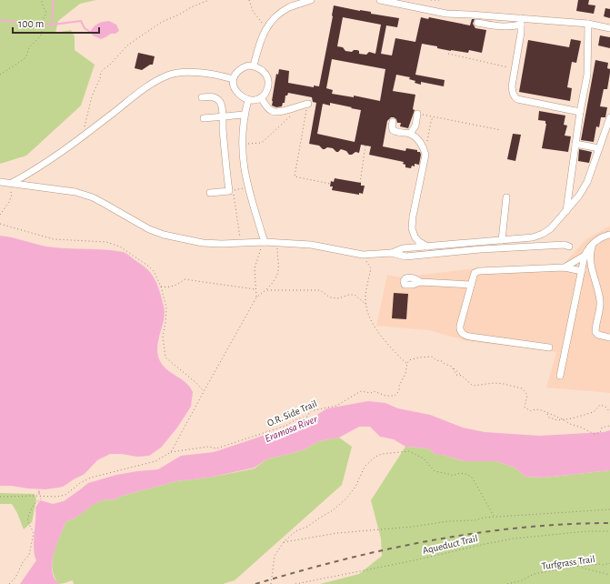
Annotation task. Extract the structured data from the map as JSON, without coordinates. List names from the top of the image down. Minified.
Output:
{"streets":{"path":["O.R. Side Trail","Aqueduct Trail","Turfgrass Trail"]},"water":["Eramosa River"],"scale_bar":"100 m"}
